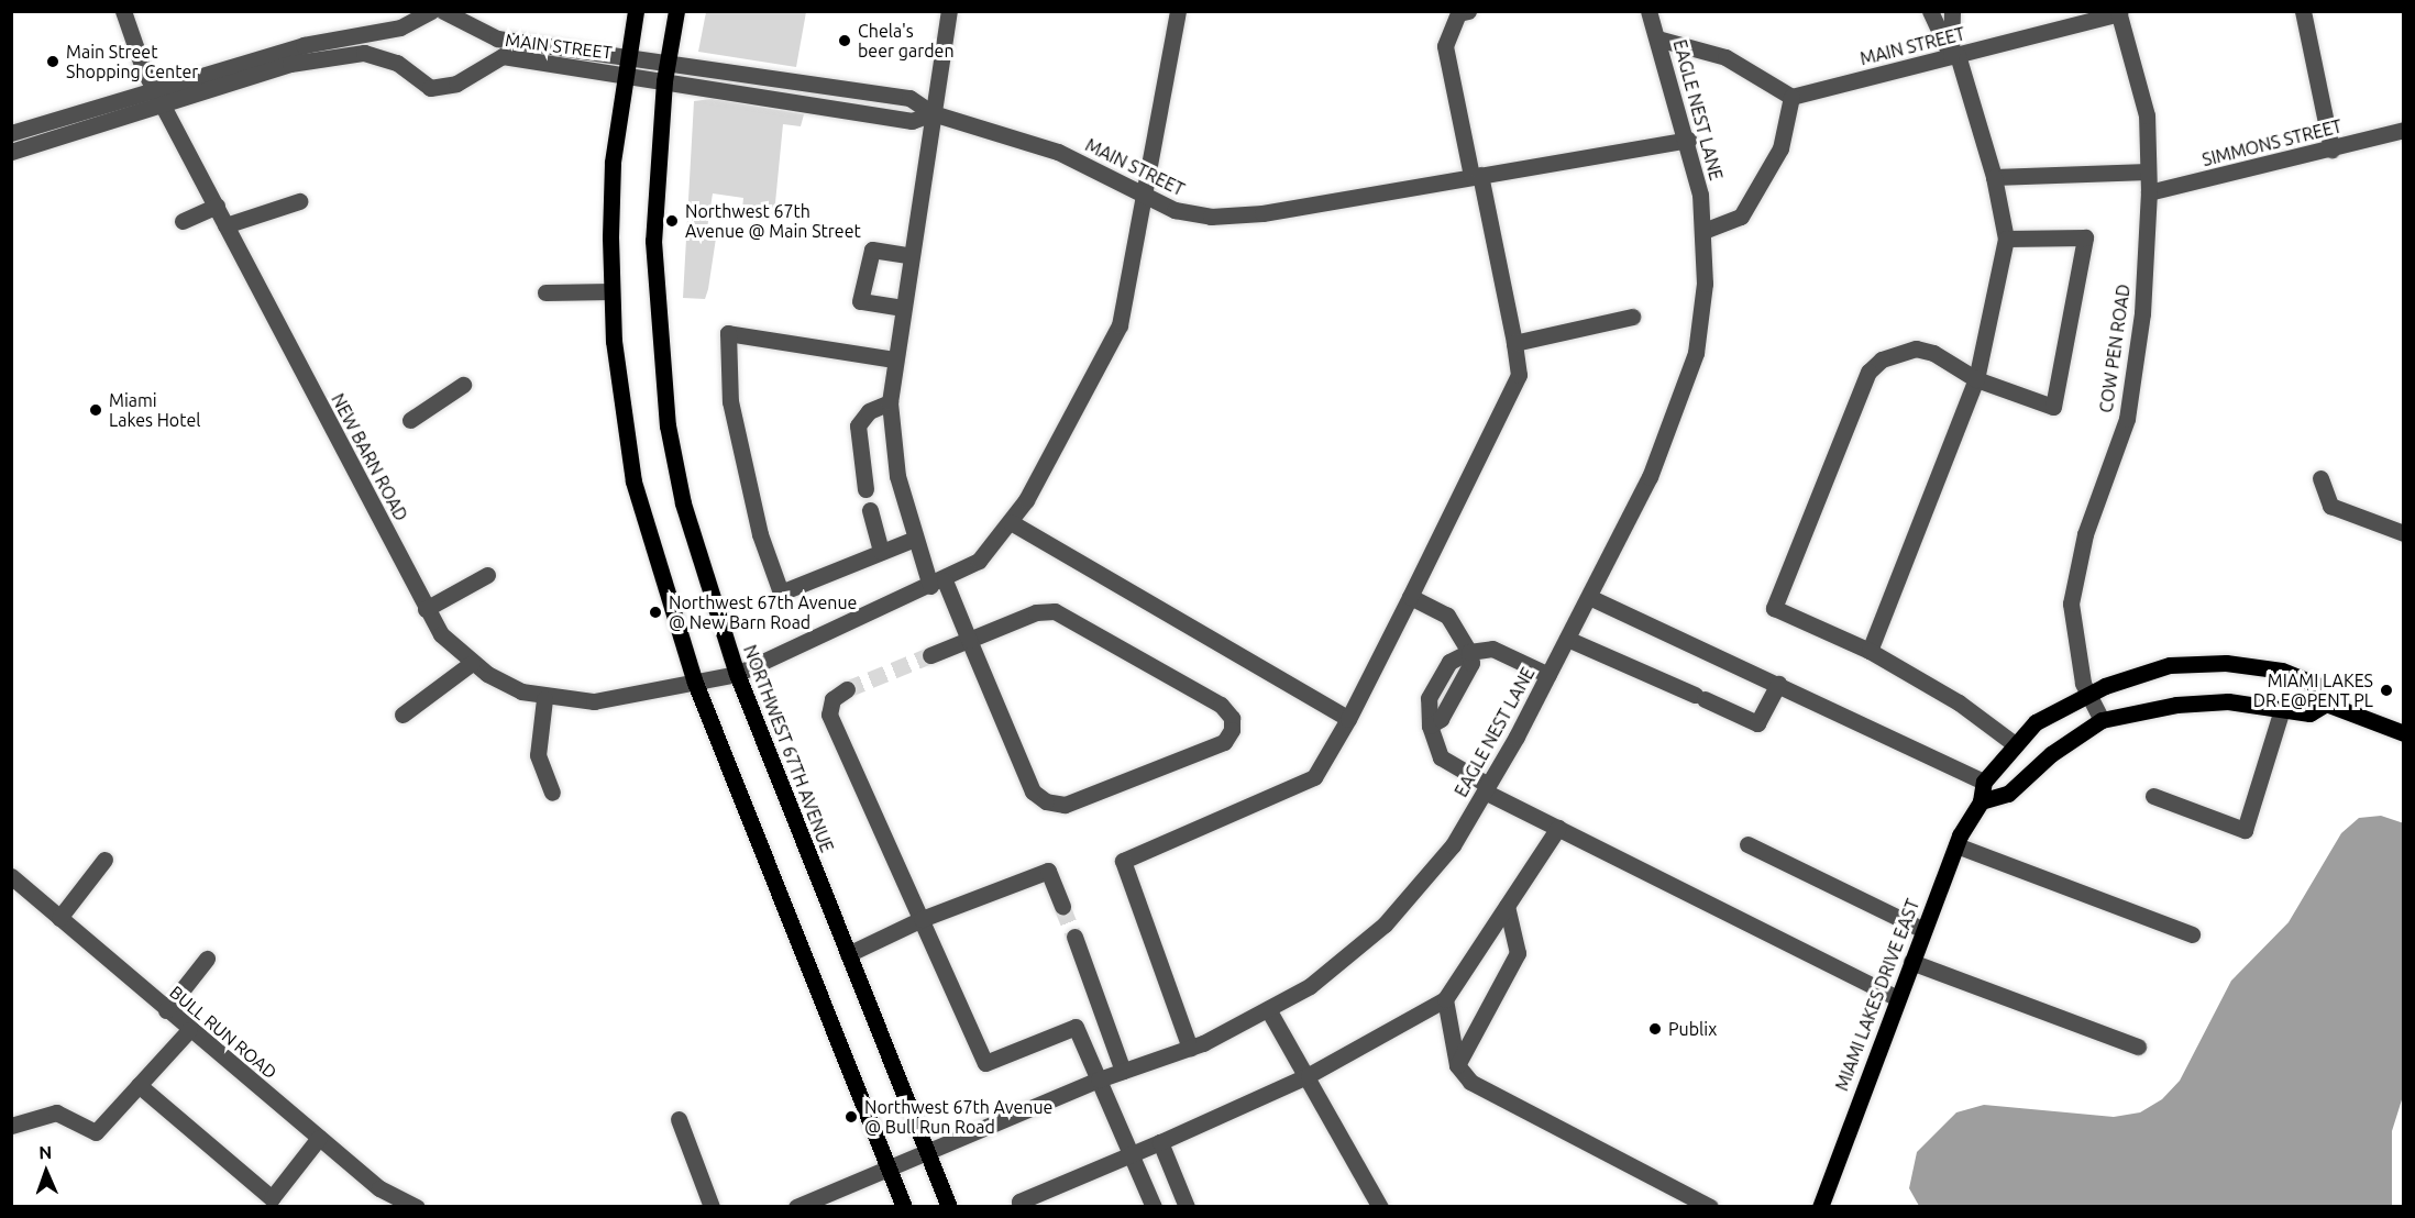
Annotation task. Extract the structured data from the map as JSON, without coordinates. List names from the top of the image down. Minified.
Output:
{"streets":{"main road":["NORTHWEST 67TH AVENUE","MIAMI LAKES DRIVE EAST"],"street":["MAIN STREET","EAGLE NEST LANE","SIMMONS STREET","COW PEN ROAD","NEW BARN ROAD","BULL RUN ROAD"]},"crossings":[["MAIN STREET","EAGLE NEST LANE"],["MAIN STREET","COW PEN ROAD"],["MAIN STREET","NEW BARN ROAD"],["MAIN STREET","NORTHWEST 67TH AVENUE"],["EAGLE NEST LANE","NORTHWEST 67TH AVENUE"],["SIMMONS STREET","COW PEN ROAD"],["NEW BARN ROAD","NORTHWEST 67TH AVENUE"]],"places":["Chela's beer garden","Main Street Shopping Center","Northwest 67th Avenue @ Main Street","Miami Lakes Hotel","Northwest 67th Avenue @ New Barn Road","MIAMI LAKES DR E@PENT PL","Publix","Northwest 67th Avenue @ Bull Run Road"],"north":"top"}
